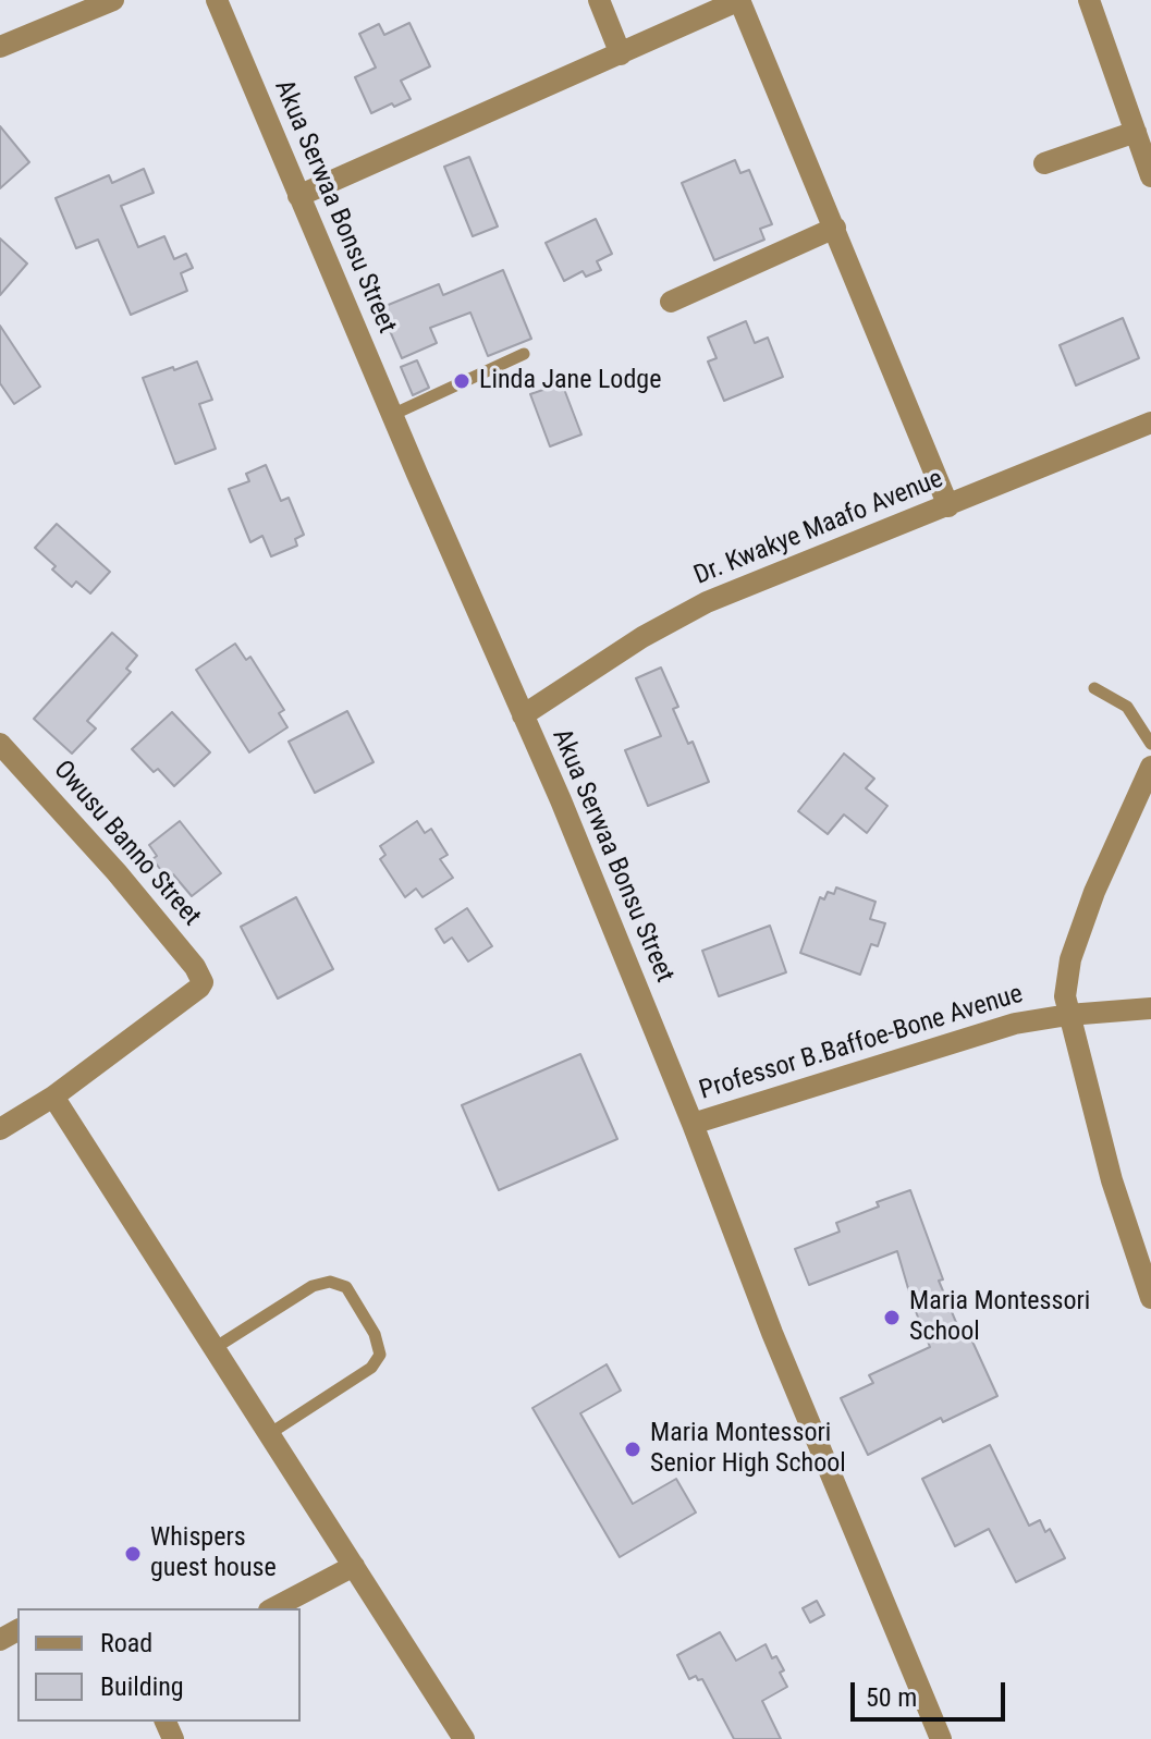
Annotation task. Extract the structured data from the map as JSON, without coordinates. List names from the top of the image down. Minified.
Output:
{"streets":{"street":["Akua Serwaa Bonsu Street","Dr. Kwakye Maafo Avenue","Owusu Banno Street","Professor B.Baffoe-Bone Avenue"]},"crossings":[["Akua Serwaa Bonsu Street","Dr. Kwakye Maafo Avenue"],["Akua Serwaa Bonsu Street","Professor B.Baffoe-Bone Avenue"]],"places":["Linda Jane Lodge","Maria Montessori School","Maria Montessori Senior High School","Whispers guest house"],"legend":["Road","Building"],"scale_bar":"50 m"}
